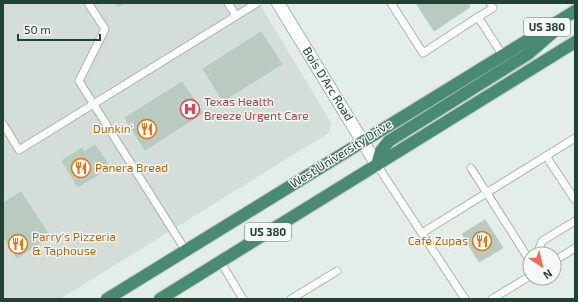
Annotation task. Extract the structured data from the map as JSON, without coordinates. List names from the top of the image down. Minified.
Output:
{"streets":{"highway":["US 380","West University Drive"],"street":["Bois D'Arc Road"]},"crossings":[["US 380","Bois D'Arc Road"],["Bois D'Arc Road","West University Drive"]],"places":{"hospital":["Texas Health Breeze Urgent Care"],"restaurant":["Dunkin'","Panera Bread","Café Zupas","Parry's Pizzeria & Taphouse"]},"scale_bar":"50 m","north":"bottom right"}
